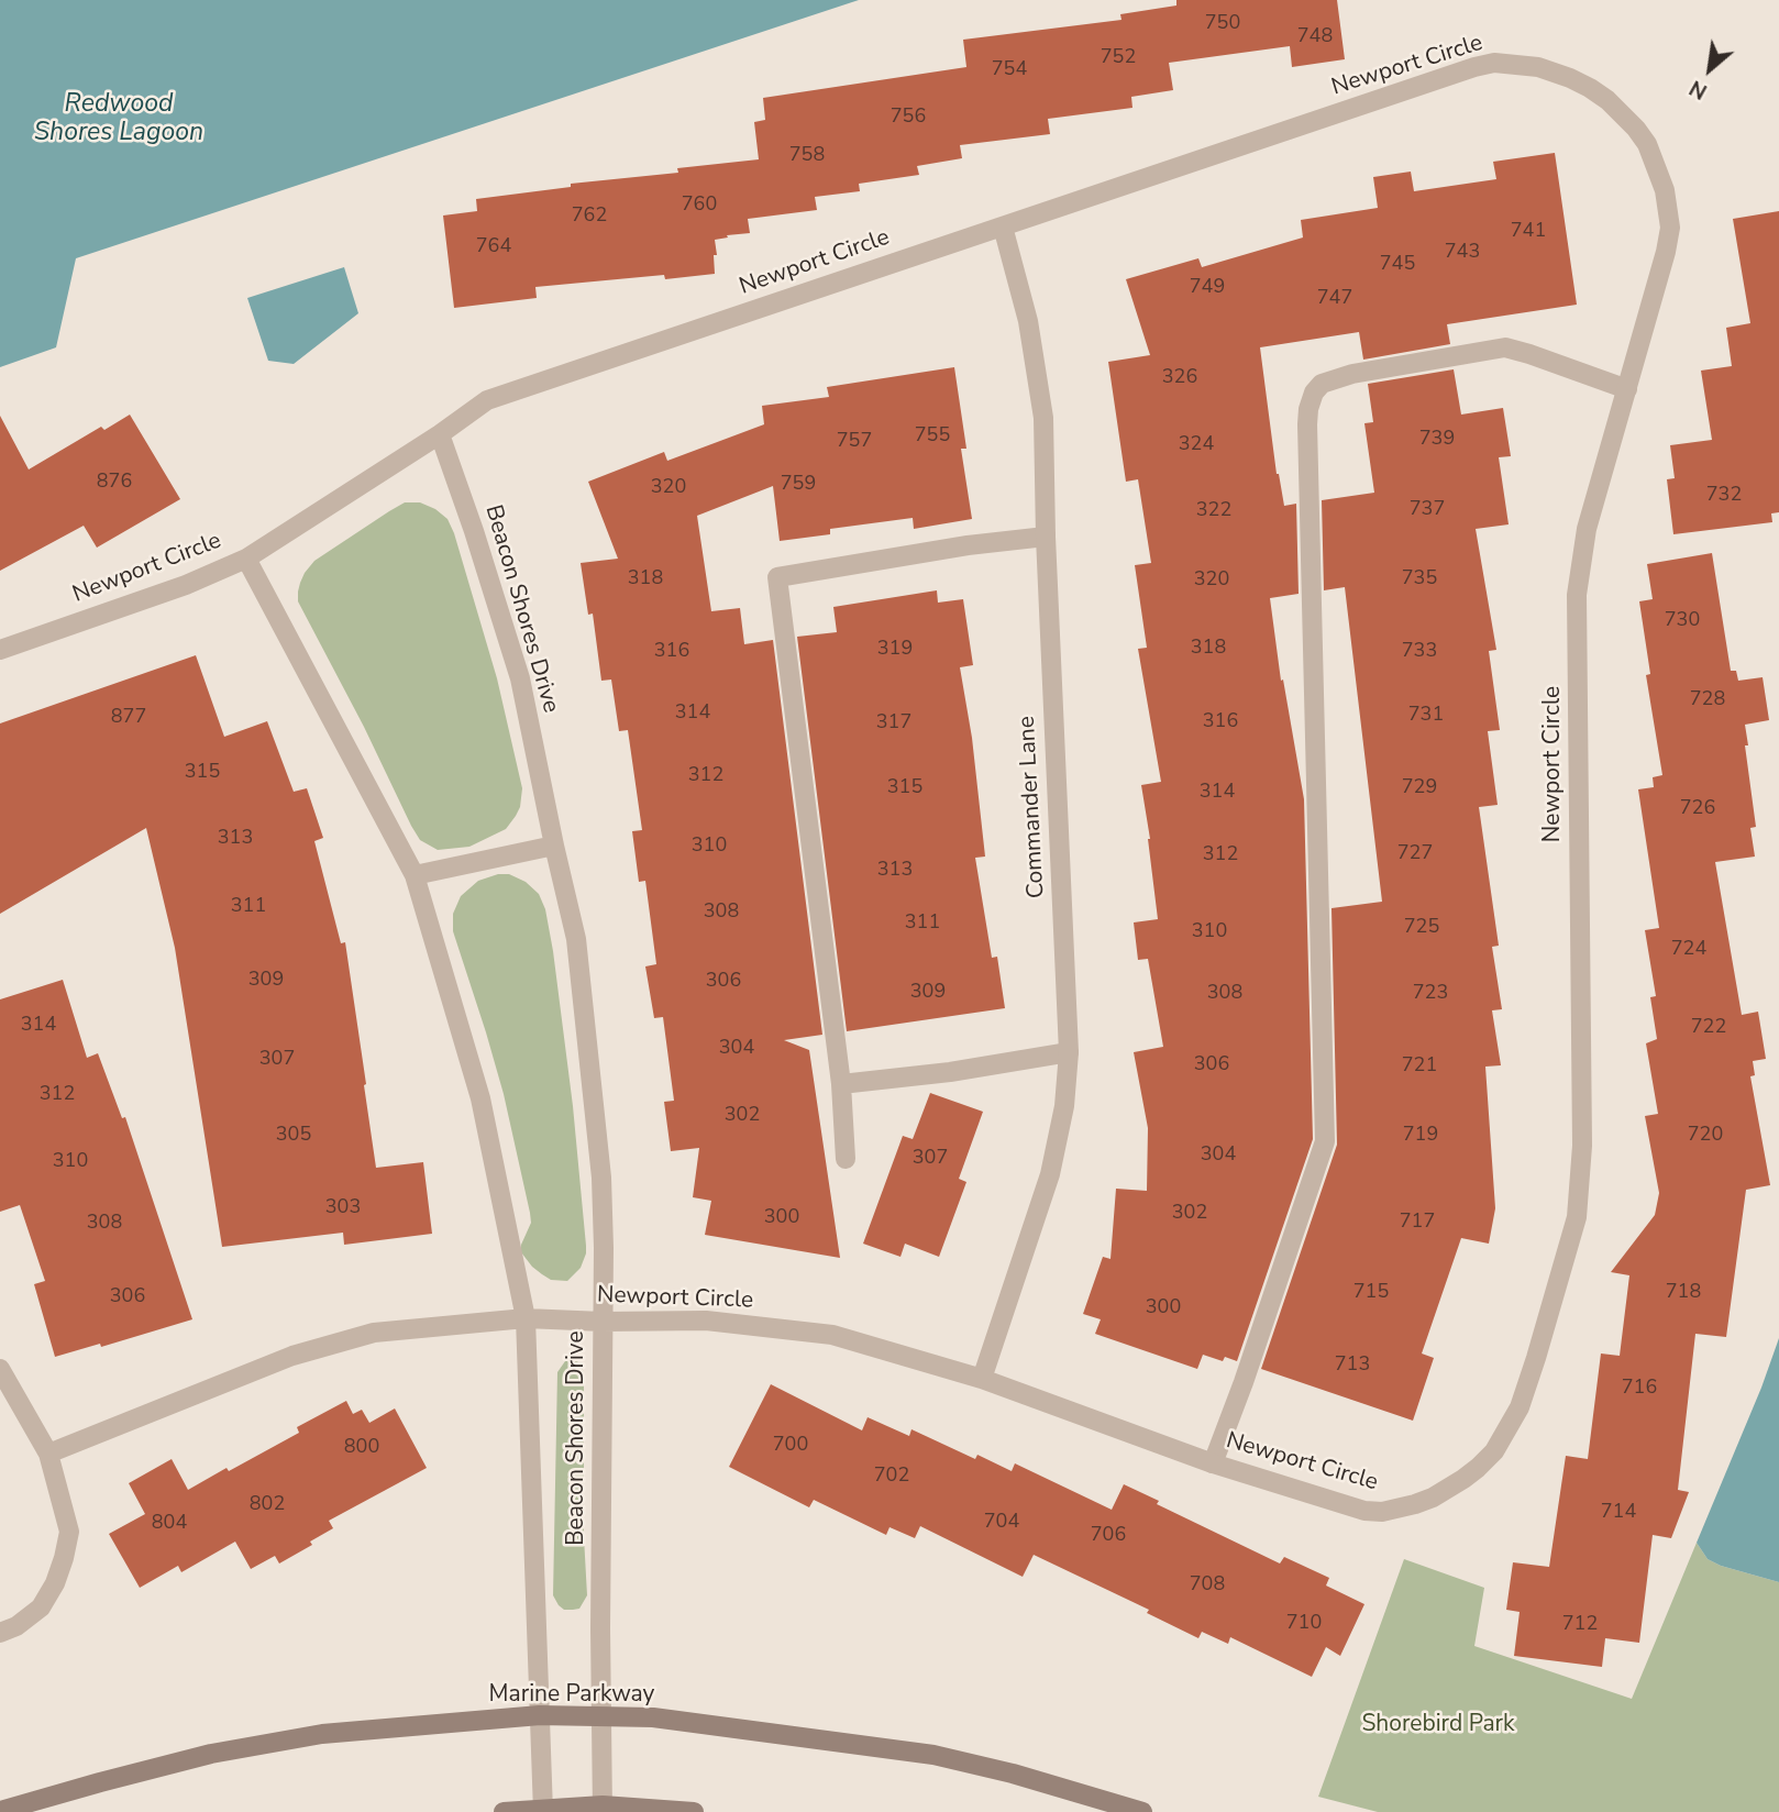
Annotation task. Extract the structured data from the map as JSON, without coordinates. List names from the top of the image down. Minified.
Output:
{"streets":{"main road":["Marine Parkway"],"street":["Newport Circle","Beacon Shores Drive","Commander Lane"]},"crossings":[["Newport Circle","Beacon Shores Drive"],["Newport Circle","Commander Lane"],["Beacon Shores Drive","Marine Parkway"]],"water":["Redwood Shores Lagoon"],"parks":["Shorebird Park"],"house_numbers":["750","748","752","754","756","758","760","762","741","764","743","745","749","747","326","755","739","757","324","876","759","320","732","737","322","318","735","320","730","318","319","316","733","728","314","731","877","316","317","315","312","315","729","314","726","313","310","727","312","313","311","308","311","725","310","724","309","306","309","308","723","314","722","304","307","306","721","312","302","305","719","720","304","307","310","303","302","300","717","308","715","718","306","300","713","716","700","800","702","802","714","704","804","706","708","710","712"],"north":"bottom left"}
